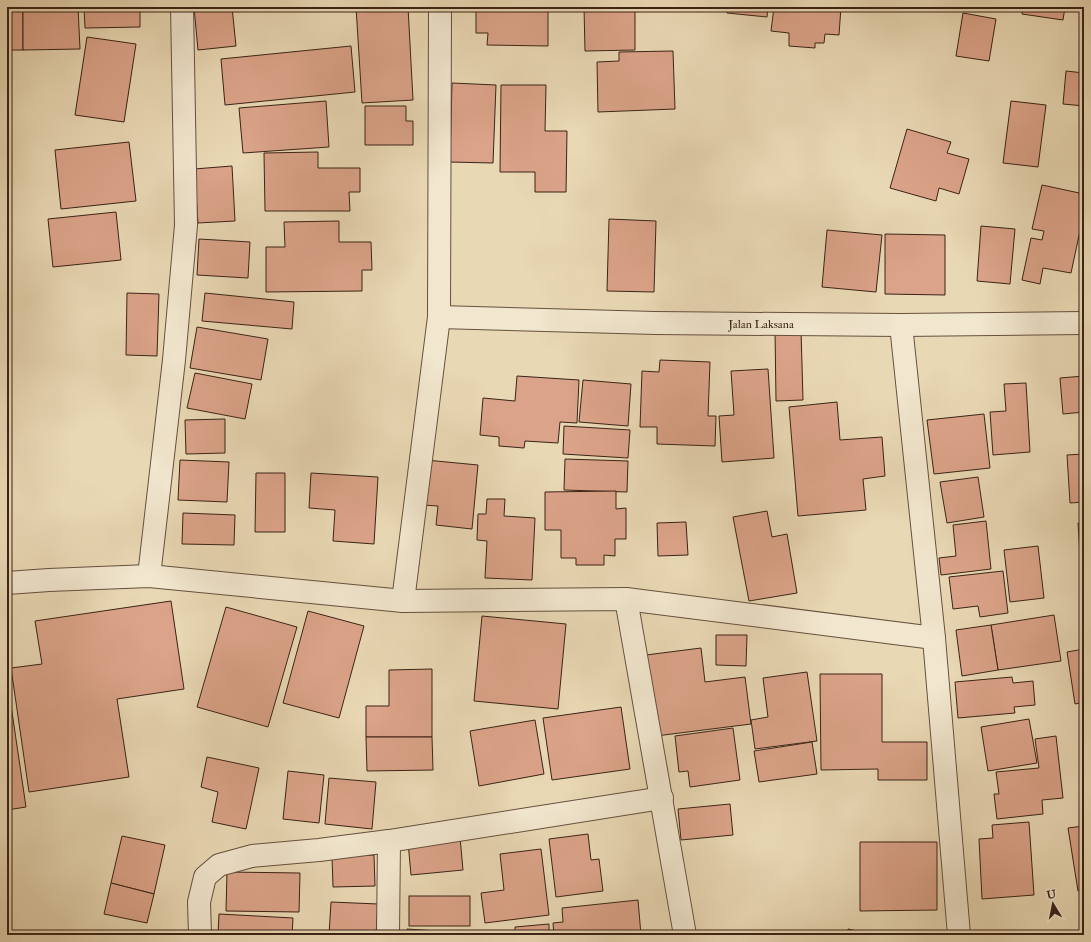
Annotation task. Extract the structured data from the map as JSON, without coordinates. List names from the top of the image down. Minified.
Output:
{"streets":{"street":["Jalan Laksana"]},"north":"top"}
